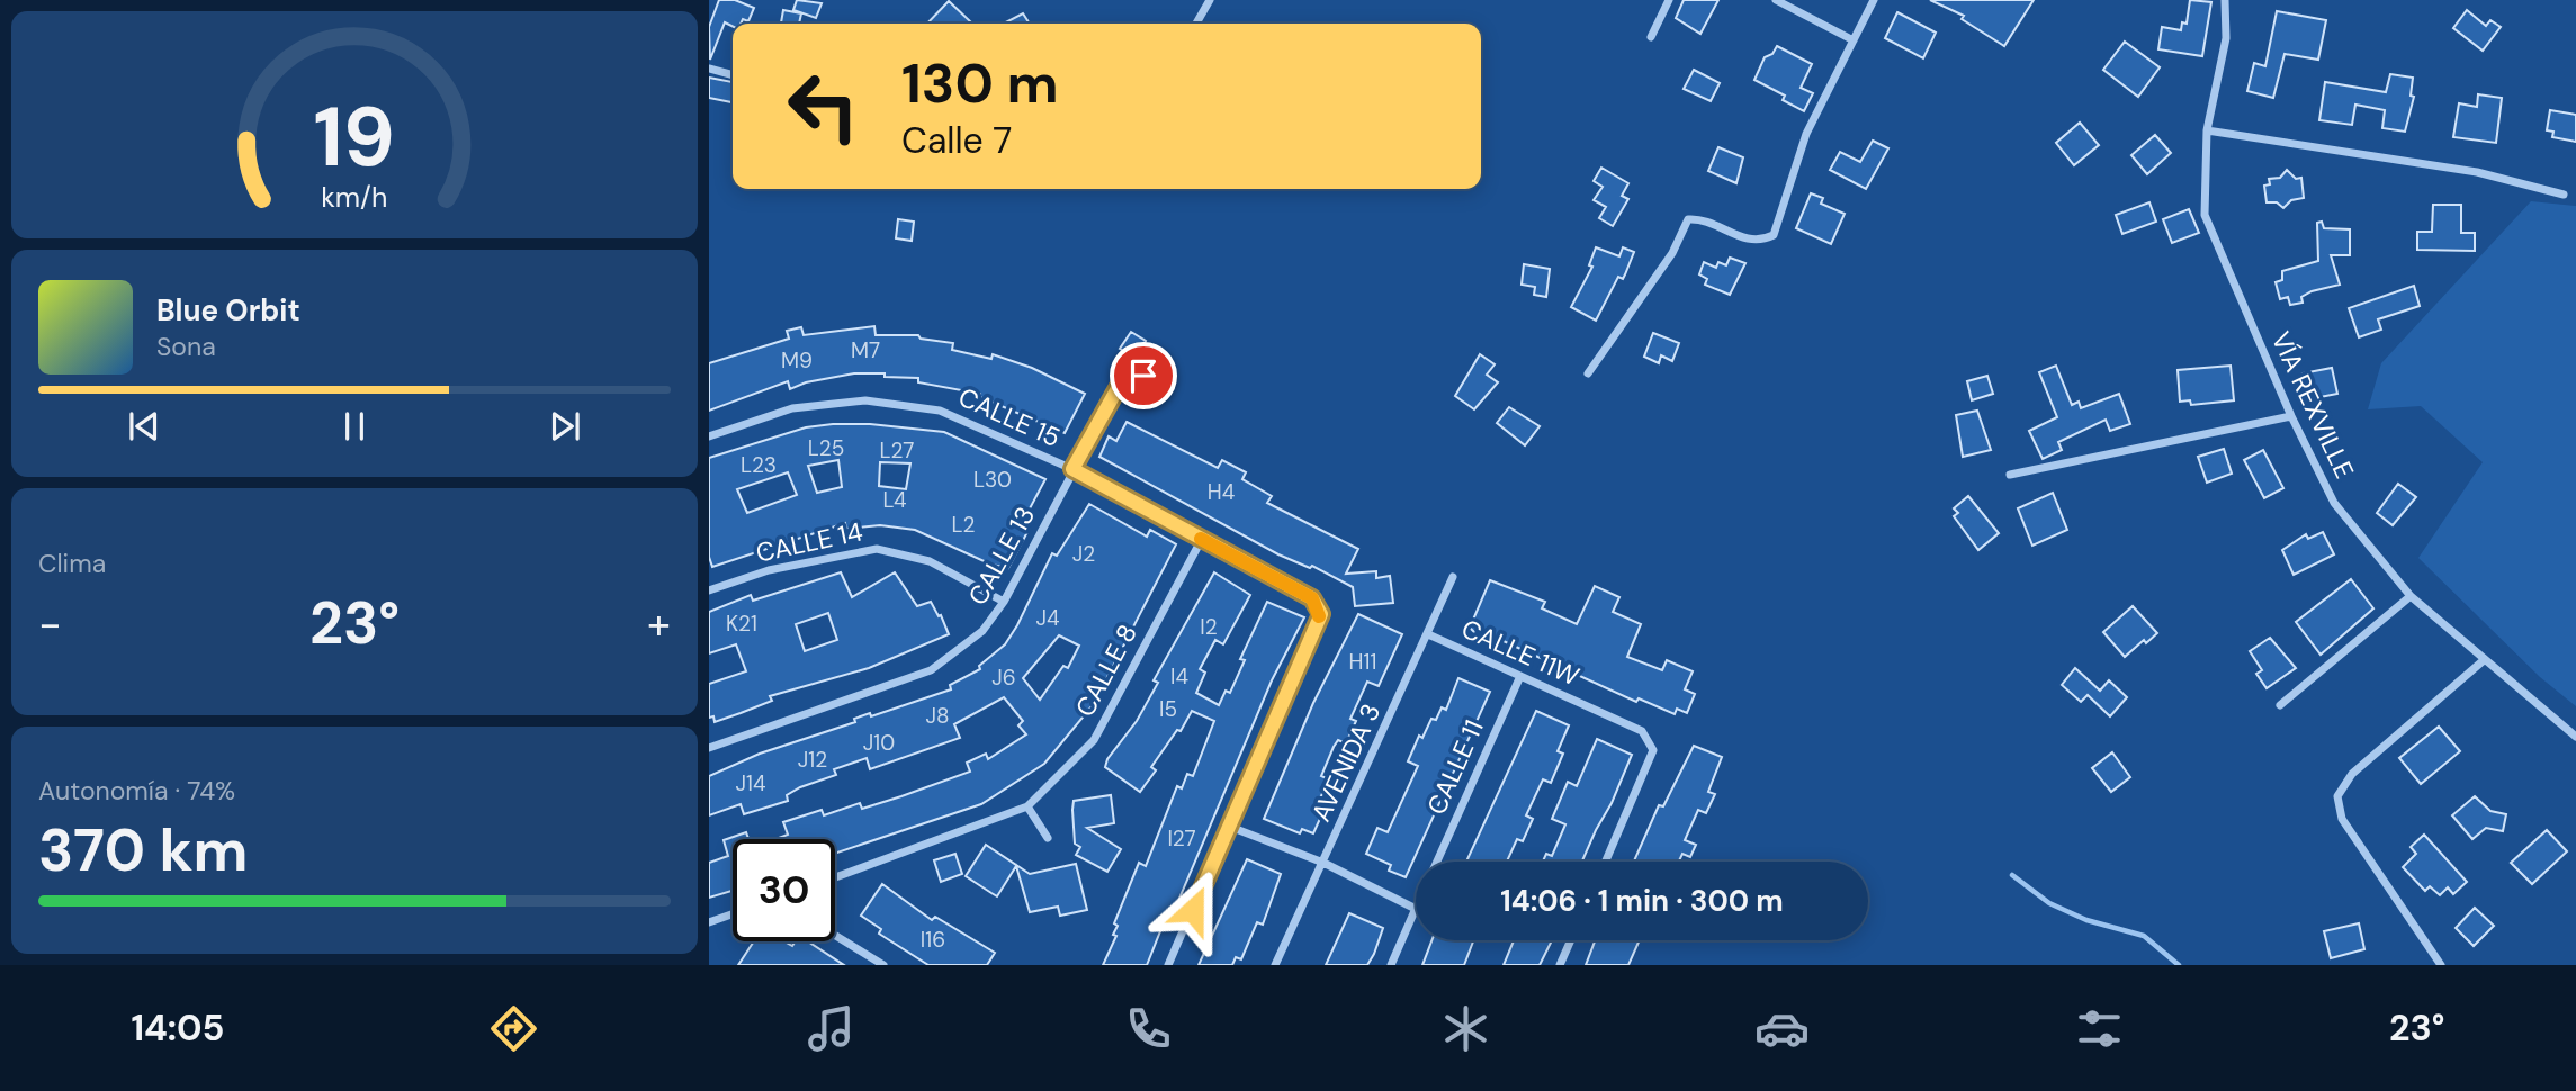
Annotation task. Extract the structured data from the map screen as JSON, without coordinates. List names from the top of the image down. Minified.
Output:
{"streets":{"street":["VÍA REXVILLE","CALLE 15","CALLE 14","CALLE 13","CALLE 11W","CALLE 8","AVENIDA 3","CALLE 11"]},"crossings":[["CALLE 15","CALLE 13"],["CALLE 15","CALLE 8"],["CALLE 14","CALLE 13"],["CALLE 11W","AVENIDA 3"],["CALLE 11W","CALLE 11"]],"house_numbers":["M7","M9","L25","L27","L23","L30","H4","L4","L2","J2","J4","K21","I2","H11","I4","J6","I5","J8","J10","J12","J14","I27","I16"],"page":{"turn":["130 m","Calle 7"],"song":["Blue Orbit","Sona"],"tile":["Clima",["Autonomía · 74%","370 km"]],"heat":["−","23°","+"],"limit":"30","trip":"14:06 · 1 min · 300 m","tabs":["14:05","23°"],"gauge":["19","km/h"]}}
